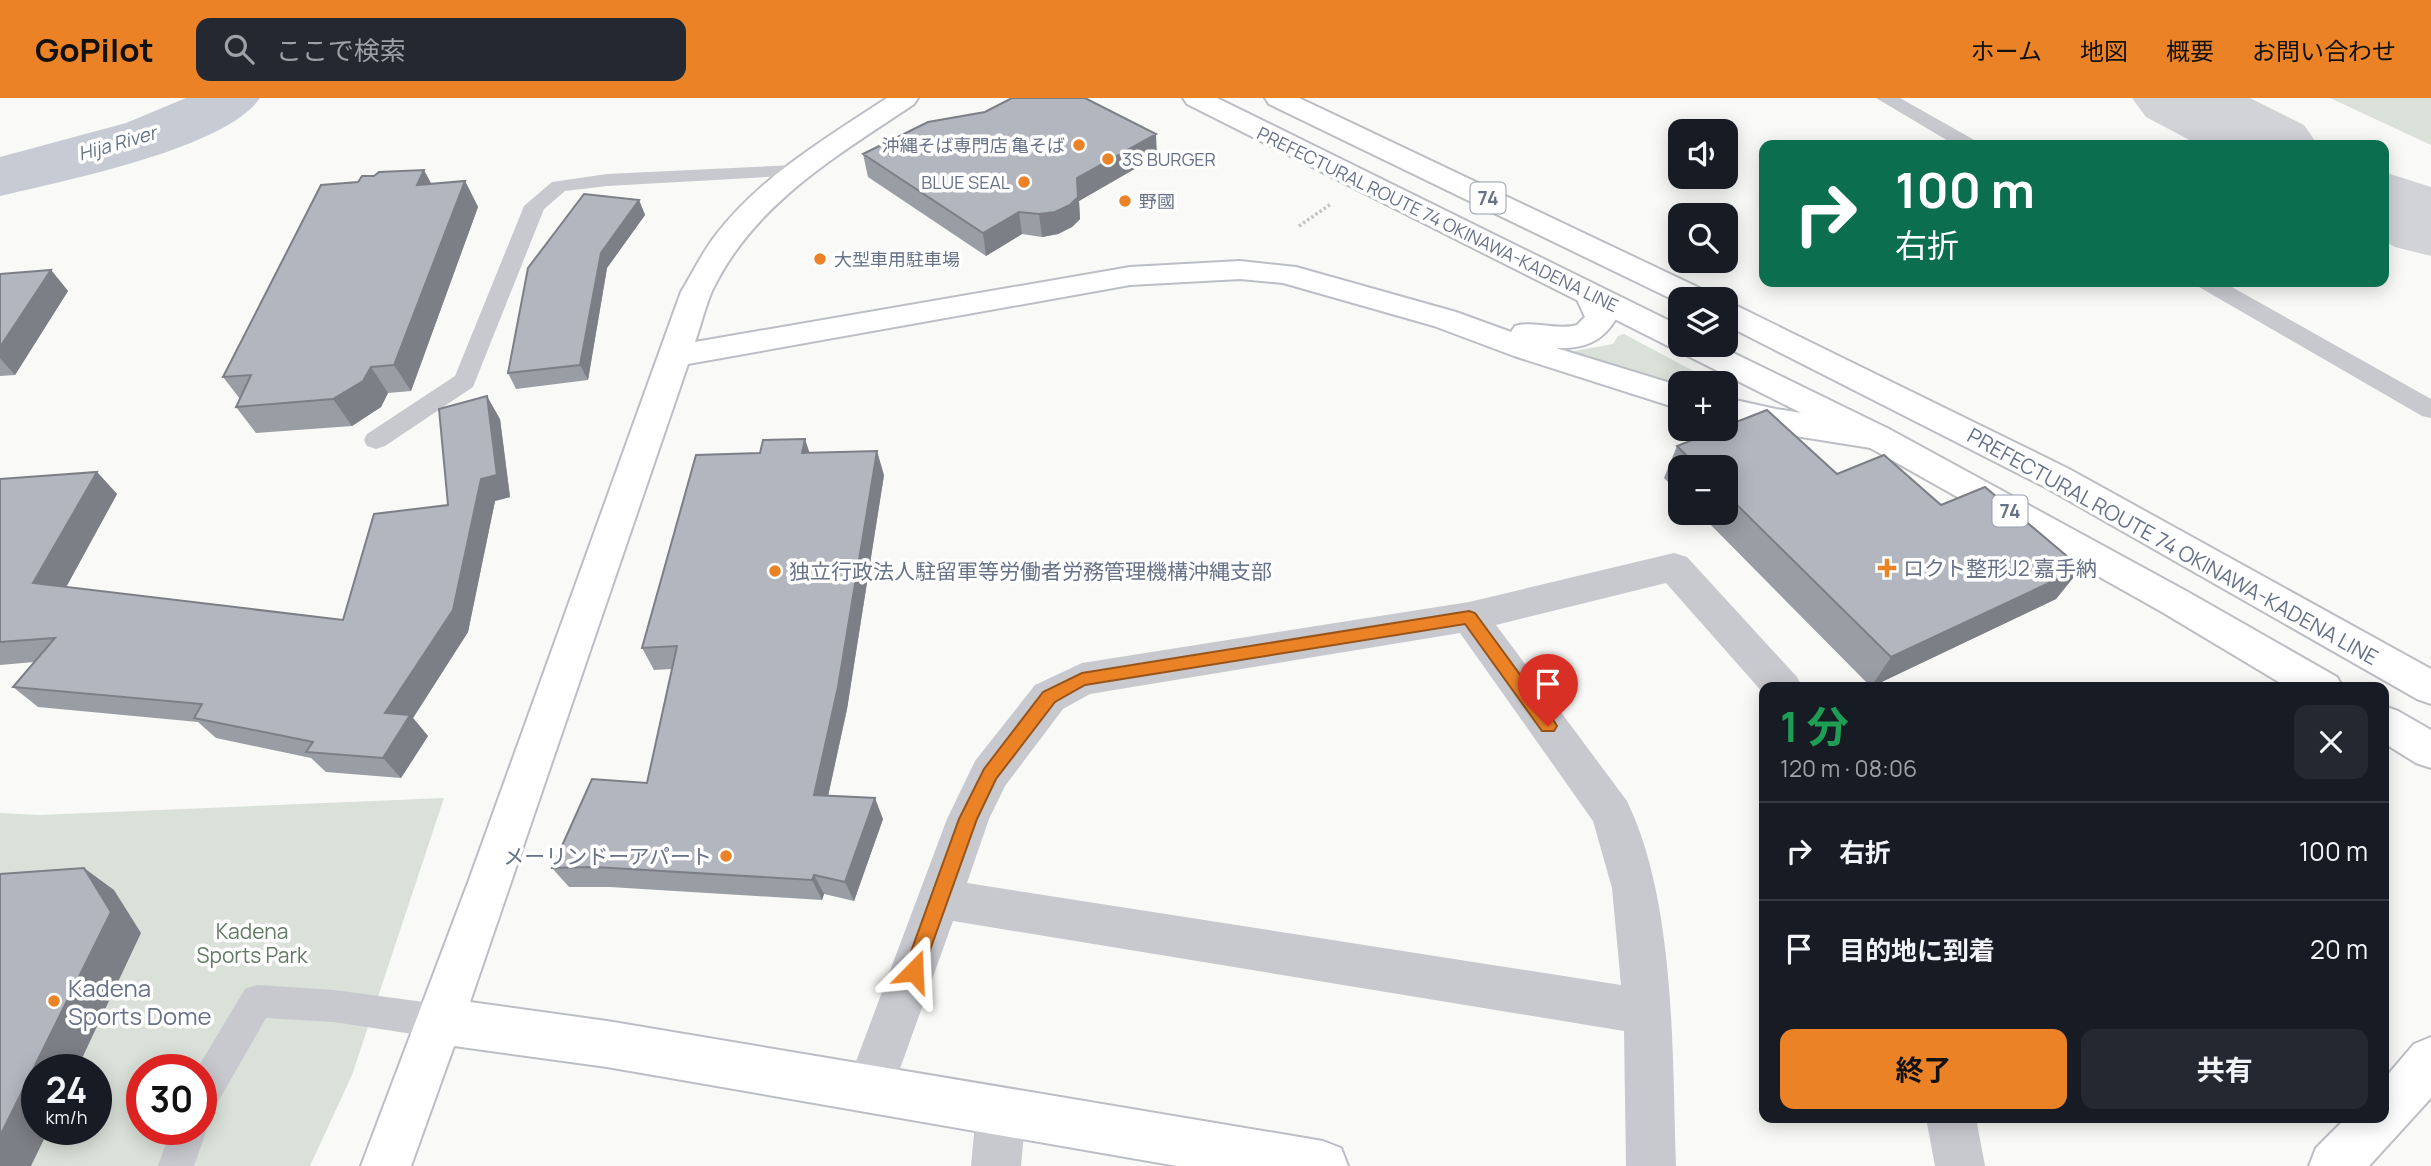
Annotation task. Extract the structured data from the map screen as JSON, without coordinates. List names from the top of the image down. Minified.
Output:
{"streets":{"street":["74","PREFECTURAL ROUTE 74 OKINAWA-KADENA LINE"]},"water":["Hija River"],"parks":["Kadena Sports Park"],"places":{"other":["沖縄そば専門店 亀そば","3S BURGER","BLUE SEAL","野國","大型車用駐車場","独立行政法人駐留軍等労働者労務管理機構沖縄支部","メーリンドーアパート","Kadena Sports Dome"],"health":["ロクト整形J2 嘉手納"]},"page":{"header":"GoPilot","search":"ここで検索","nav":["ホーム","地図","概要","お問い合わせ"],"map_buttons":["+","−"],"turn":["100 m","右折"],"heading":["1 分","120 m · 08:06"],"list":[{"name":"右折","value":"100 m"},{"name":"目的地に到着","value":"20 m"}],"buttons":["終了","共有"],"speed":"24 km/h","limit":"30"}}
